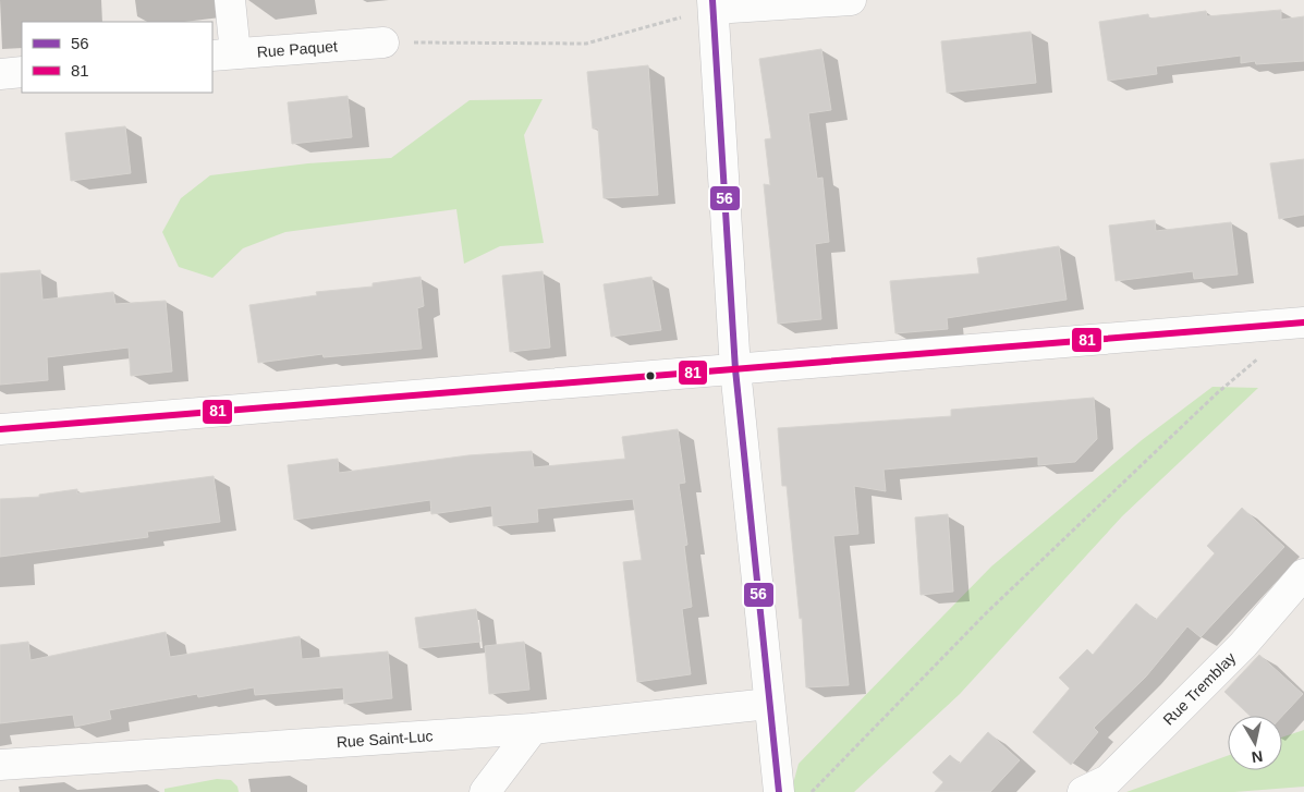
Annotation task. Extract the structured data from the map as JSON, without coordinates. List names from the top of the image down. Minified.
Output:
{"streets":{"street":["Rue Paquet","Rue Tremblay","Rue Saint-Luc"]},"lines":["transit line 56","transit line 81"],"legend":["56","81"],"north":"bottom"}
